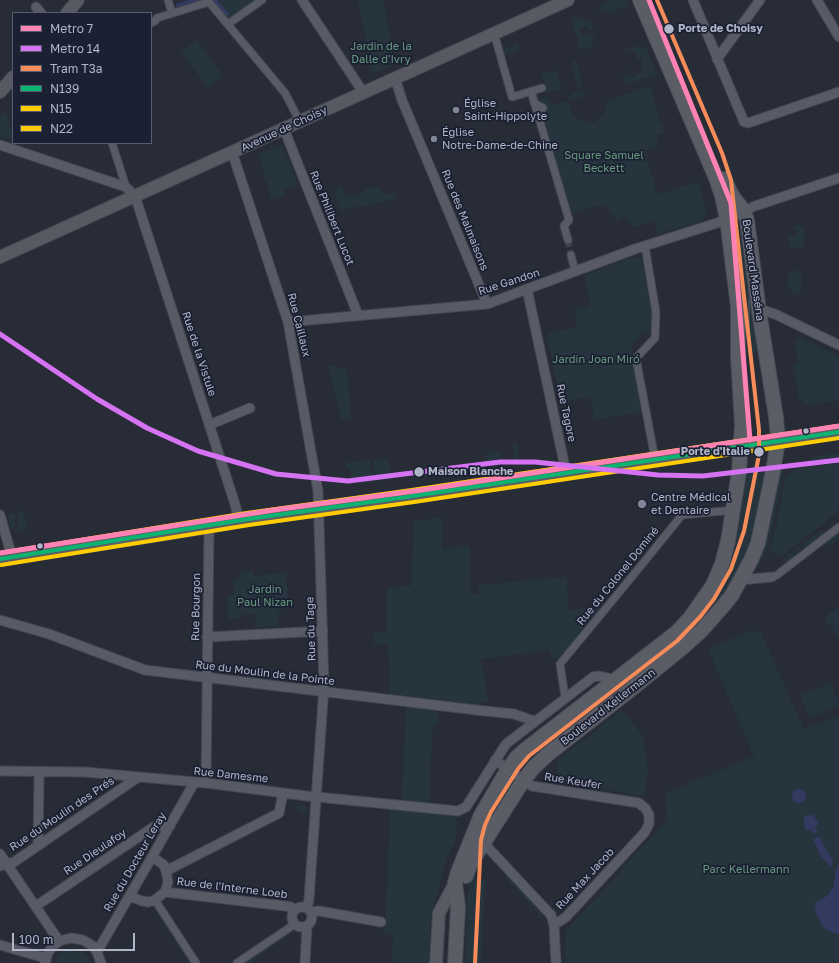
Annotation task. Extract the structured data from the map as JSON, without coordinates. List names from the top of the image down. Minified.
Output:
{"streets":{"main road":["Avenue de Choisy","Boulevard Masséna","Boulevard Kellermann"],"street":["Rue Philibert Lucot","Rue des Malmaisons","Rue Gandon","Rue Caillaux","Rue de la Vistule","Rue Tagore","Rue du Colonel Dominé","Rue Bourgon","Rue du Tage","Rue du Moulin de la Pointe","Rue Damesme","Rue Keufer","Rue du Moulin des Prés","Rue Dieulafoy","Rue du Docteur Leray","Rue Max Jacob","Rue de l'Interne Loeb"]},"crossings":[["Avenue de Choisy","Rue Philibert Lucot"],["Avenue de Choisy","Rue des Malmaisons"],["Avenue de Choisy","Rue Caillaux"],["Avenue de Choisy","Rue de la Vistule"],["Rue Philibert Lucot","Rue Gandon"],["Rue des Malmaisons","Rue Gandon"],["Boulevard Masséna","Rue Gandon"],["Boulevard Masséna","Boulevard Kellermann"],["Rue Gandon","Rue Caillaux"],["Rue Gandon","Rue Tagore"],["Rue Caillaux","Rue du Tage"],["Rue du Colonel Dominé","Boulevard Kellermann"],["Rue Bourgon","Rue du Moulin de la Pointe"],["Rue Bourgon","Rue Damesme"],["Rue du Tage","Rue du Moulin de la Pointe"],["Rue du Tage","Rue Damesme"],["Rue du Tage","Rue de l'Interne Loeb"],["Rue du Moulin de la Pointe","Boulevard Kellermann"],["Boulevard Kellermann","Rue Damesme"],["Boulevard Kellermann","Rue Keufer"],["Rue Damesme","Rue du Moulin des Prés"],["Rue Damesme","Rue du Docteur Leray"],["Rue Keufer","Rue Max Jacob"],["Rue Dieulafoy","Rue du Docteur Leray"]],"parks":["Jardin de la Dalle d'Ivry","Square Samuel Beckett","Jardin Joan Miró","Jardin Paul Nizan","Parc Kellermann"],"places":["Porte de Choisy","Église Saint-Hippolyte","Église Notre-Dame-de-Chine","Porte d'Italie","Maison Blanche","Centre Médical et Dentaire"],"lines":["metro line 7","tram line T3a","metro line 14","transit line N22","transit line N139","transit line N15"],"legend":["Metro 7","Metro 14","Tram T3a","N139","N15","N22"],"scale_bar":"100 m"}
